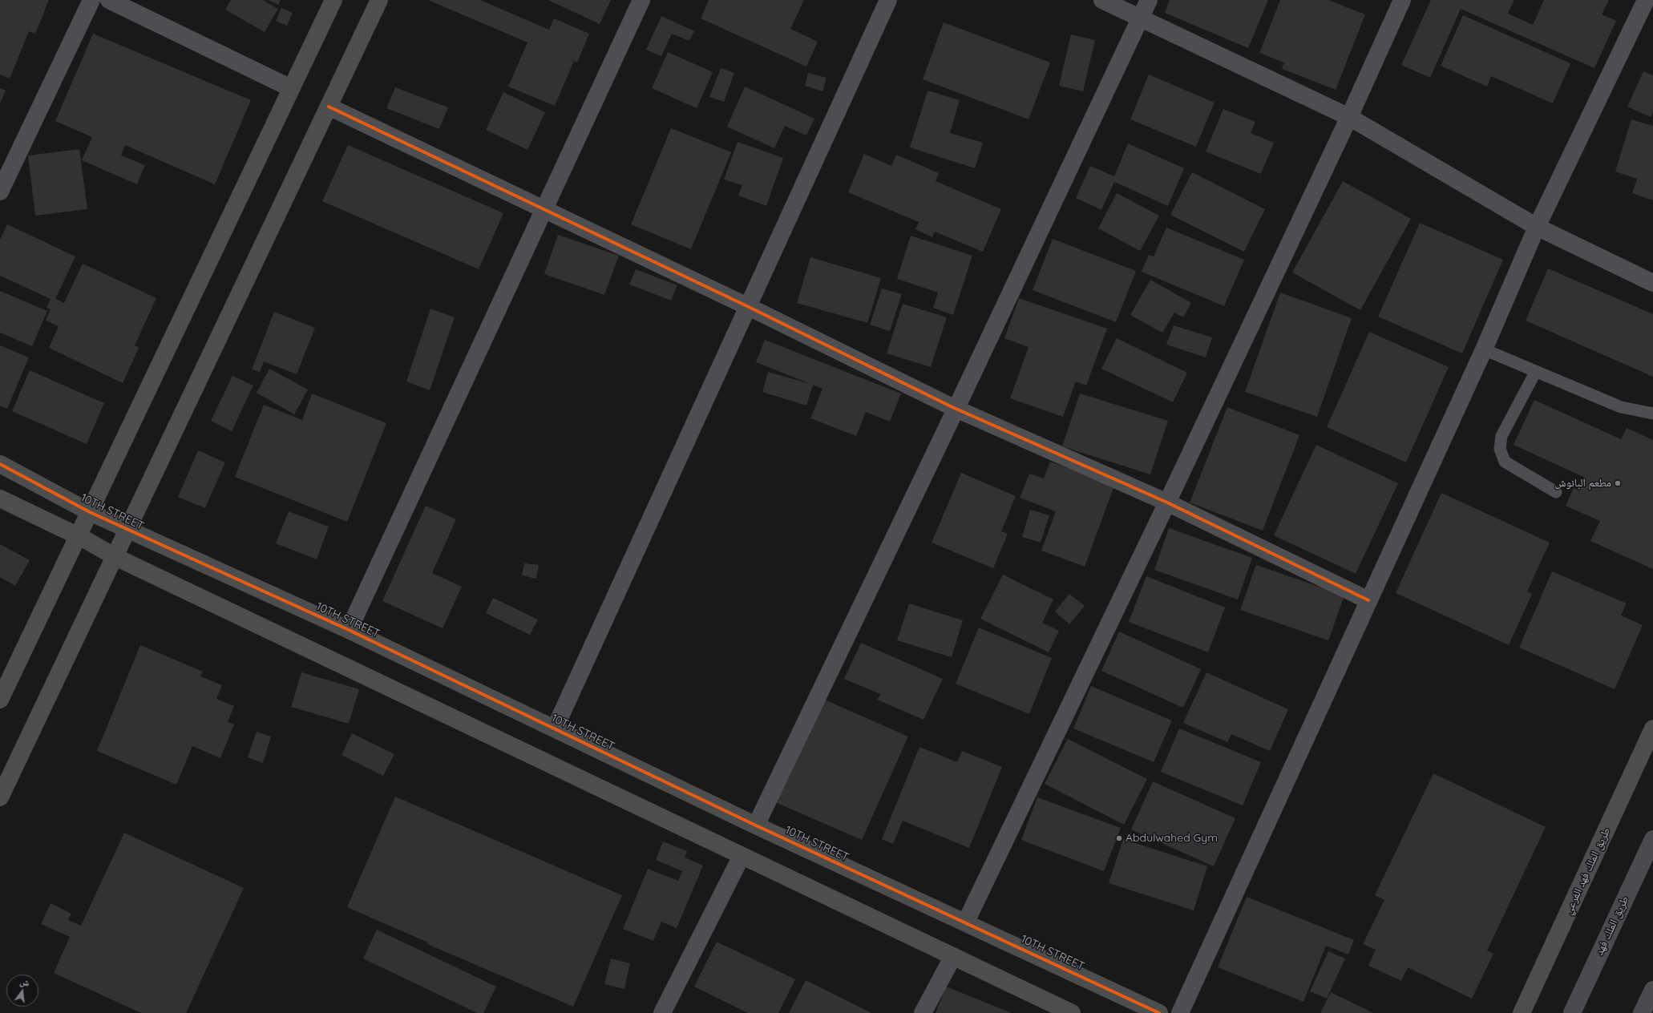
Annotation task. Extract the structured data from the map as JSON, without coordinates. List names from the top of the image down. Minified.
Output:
{"streets":{"highway":["طريق الملك فهد"],"street":["10TH STREET","طريق الملك فهد الفرعي"]},"places":["مطعم البانوش","Abdulwahed Gym"],"north":"top"}
